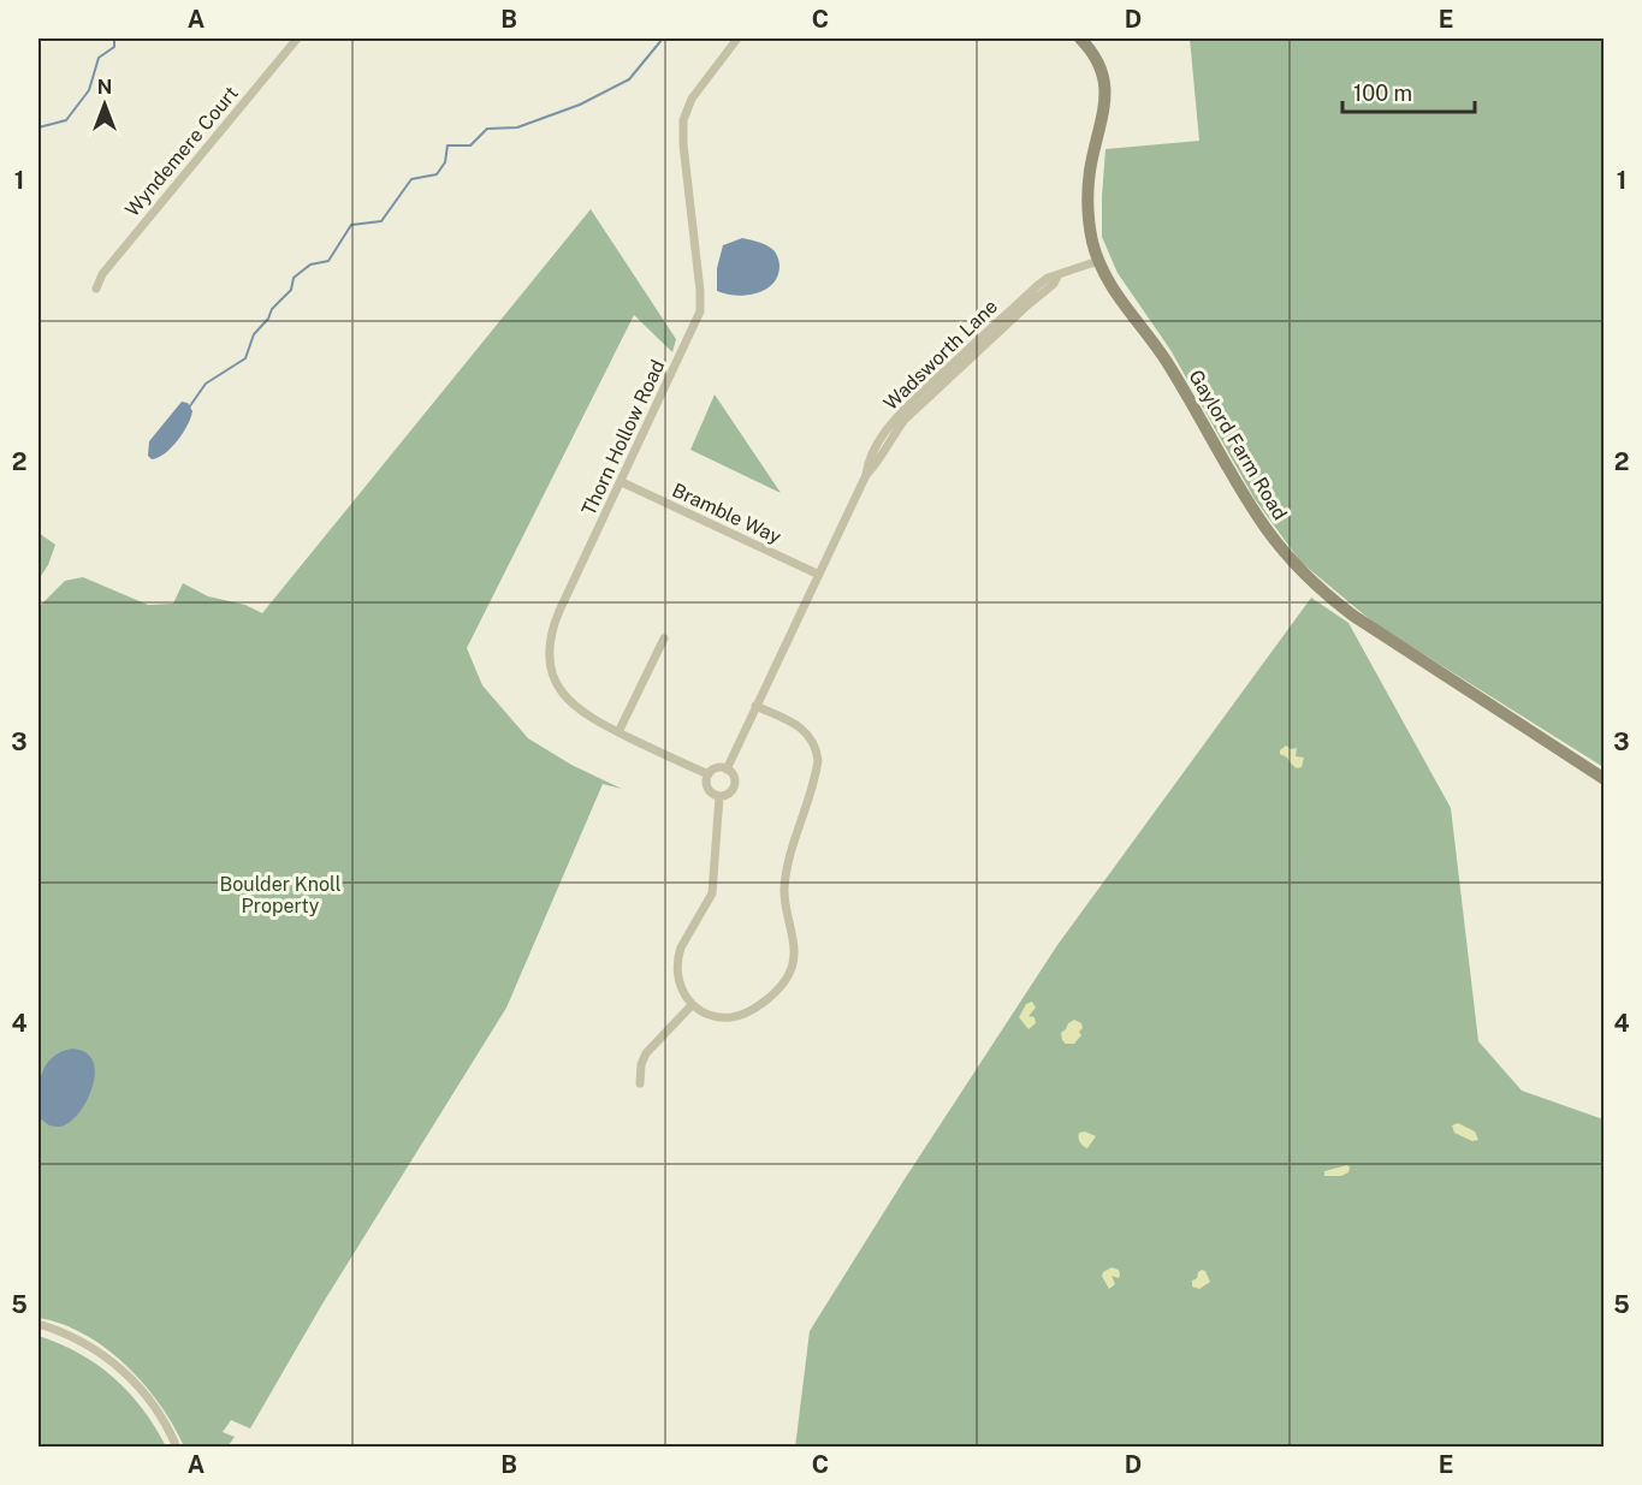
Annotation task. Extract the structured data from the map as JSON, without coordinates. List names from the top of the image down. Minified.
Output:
{"streets":{"street":["Wyndemere Court","Wadsworth Lane","Thorn Hollow Road","Gaylord Farm Road","Bramble Way"]},"crossings":[["Wadsworth Lane","Thorn Hollow Road"],["Wadsworth Lane","Gaylord Farm Road"],["Wadsworth Lane","Bramble Way"],["Thorn Hollow Road","Bramble Way"]],"parks":["Boulder Knoll Property"],"scale_bar":"100 m","north":"top","grid":{"columns":["A","B","C","D","E"],"rows":["1","2","3","4","5"]}}
